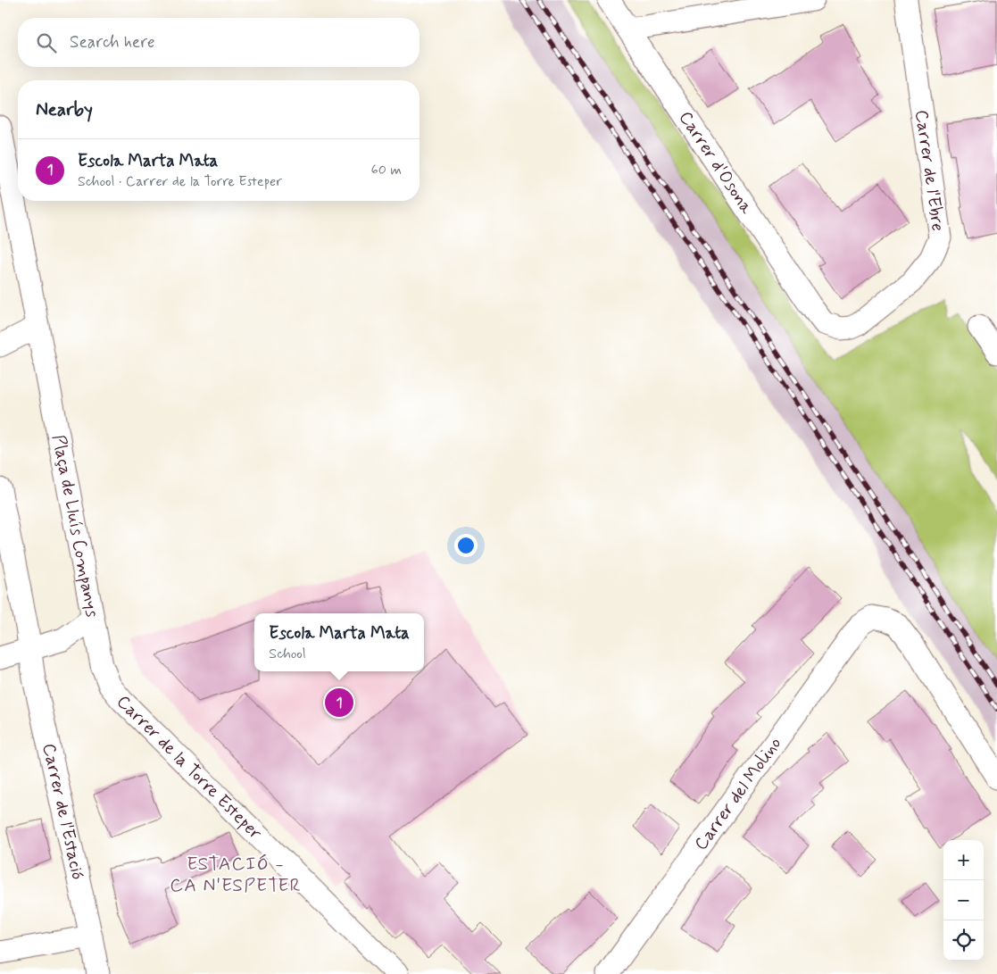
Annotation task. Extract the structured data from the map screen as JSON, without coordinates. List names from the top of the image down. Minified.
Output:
{"streets":{"street":["Carrer d'Osona","Carrer de l'Ebre","Plaça de Lluís Companys","Carrer de la Torre Esteper","Carrer del Molino","Carrer de l'Estació"]},"crossings":[["Carrer d'Osona","Carrer de l'Ebre"],["Plaça de Lluís Companys","Carrer de la Torre Esteper"],["Plaça de Lluís Companys","Carrer de l'Estació"]],"districts":["ESTACIÓ - CA N'ESPETER"],"page":{"search":"Search here","heading":"Nearby","list":[{"mark":"1","name":"Escola Marta Mata","note":"School · Carrer de la Torre Esteper","value":"60 m"}],"popup":["Escola Marta Mata","School"],"pins":"1","map_buttons":["+","−"]}}
